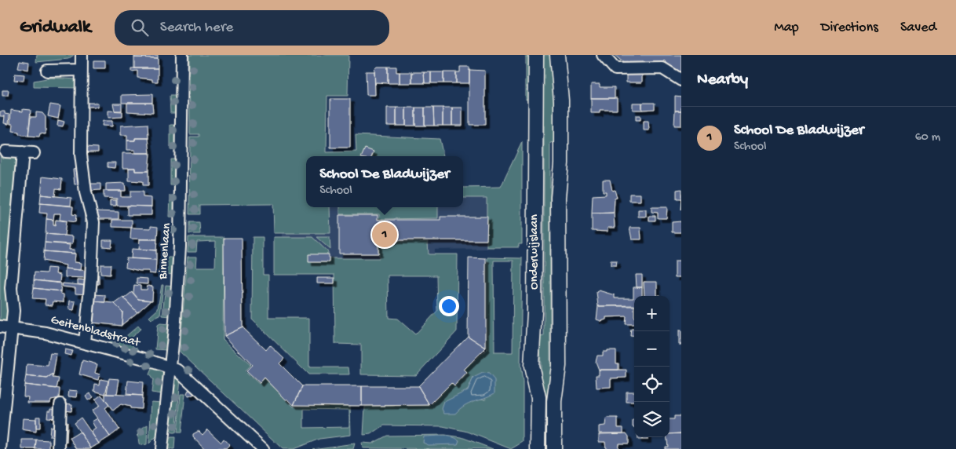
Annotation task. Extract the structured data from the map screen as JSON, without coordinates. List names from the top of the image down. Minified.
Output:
{"streets":{"main road":["Onderwijslaan"],"street":["Binnenlaan","Geitenbladstraat"]},"crossings":[["Binnenlaan","Geitenbladstraat"]],"page":{"header":"Gridwalk","search":"Search here","nav":["Map","Directions","Saved"],"heading":"Nearby","list":[{"mark":"1","name":"School De Bladwijzer","note":"School","value":"60 m"}],"popup":["School De Bladwijzer","School"],"pins":"1","map_buttons":["+","−"]}}
